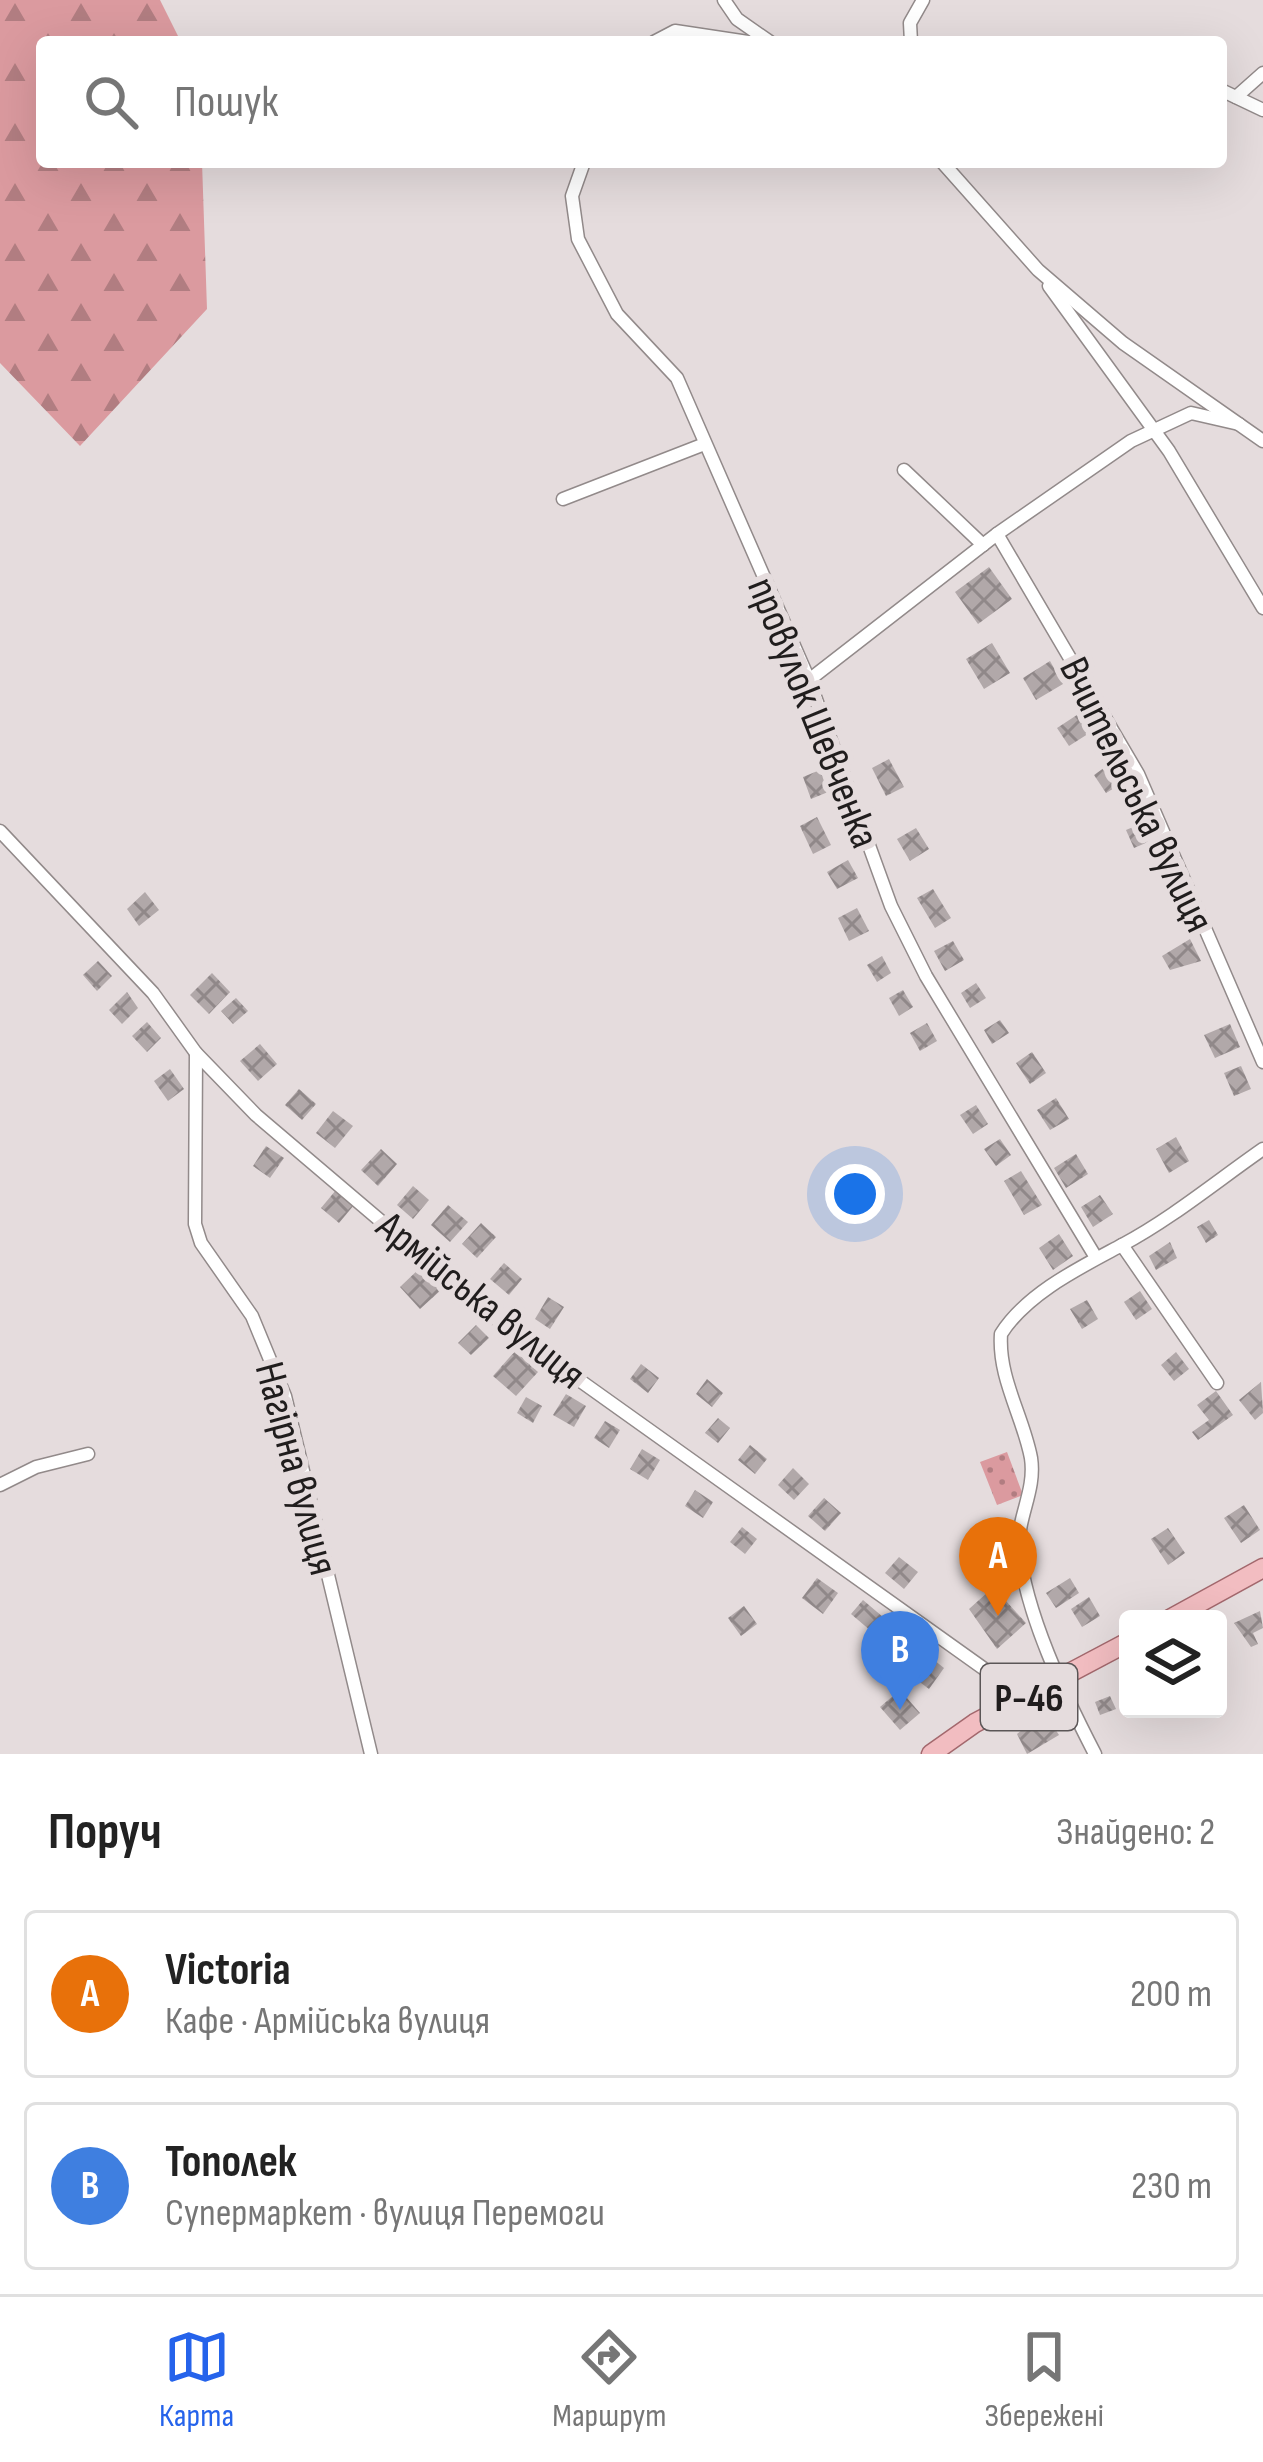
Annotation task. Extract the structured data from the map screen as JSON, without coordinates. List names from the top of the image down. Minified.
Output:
{"streets":{"main road":["Р-46"],"street":["провулок Шевченка","Вчительська вулиця","Армійська вулиця","Нагірна вулиця"]},"crossings":[["Армійська вулиця","Нагірна вулиця"],["Армійська вулиця","Р-46"]],"page":{"search":"Пошук","pins":["A","B"],"heading":["Поруч","Знайдено: 2"],"list":[{"mark":"A","name":"Victoria","note":"Кафе · Армійська вулиця","value":"200 m"},{"mark":"B","name":"Тополек","note":"Супермаркет · вулиця Перемоги","value":"230 m"}],"nav":["Карта","Маршрут","Збережені"]}}
